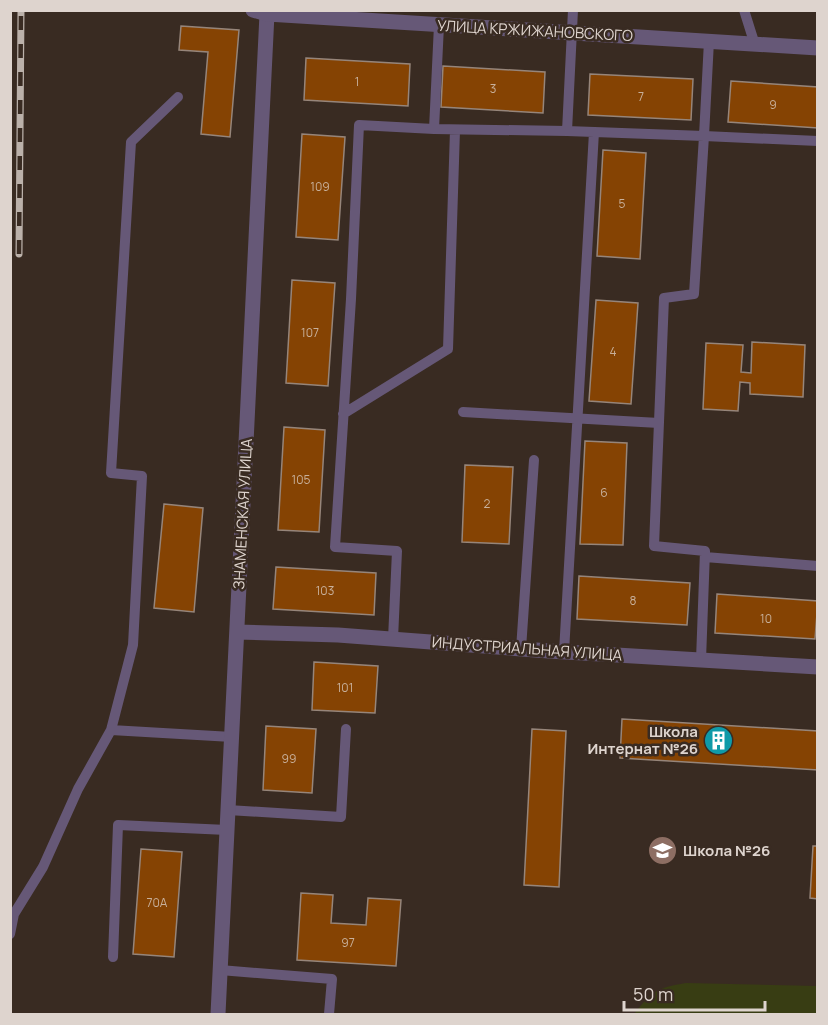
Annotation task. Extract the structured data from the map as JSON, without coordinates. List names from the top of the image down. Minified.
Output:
{"streets":{"street":["УЛИЦА КРЖИЖАНОВСКОГО","ЗНАМЕНСКАЯ УЛИЦА","ИНДУСТРИАЛЬНАЯ УЛИЦА"]},"crossings":[["УЛИЦА КРЖИЖАНОВСКОГО","ЗНАМЕНСКАЯ УЛИЦА"],["ЗНАМЕНСКАЯ УЛИЦА","ИНДУСТРИАЛЬНАЯ УЛИЦА"]],"places":{"building":["Школа Интернат №26"],"school or university":["Школа №26"]},"house_numbers":["1","3","7","9","109","5","107","4","105","6","2","103","8","10","101","99","70А","97"],"scale_bar":"50 m"}
